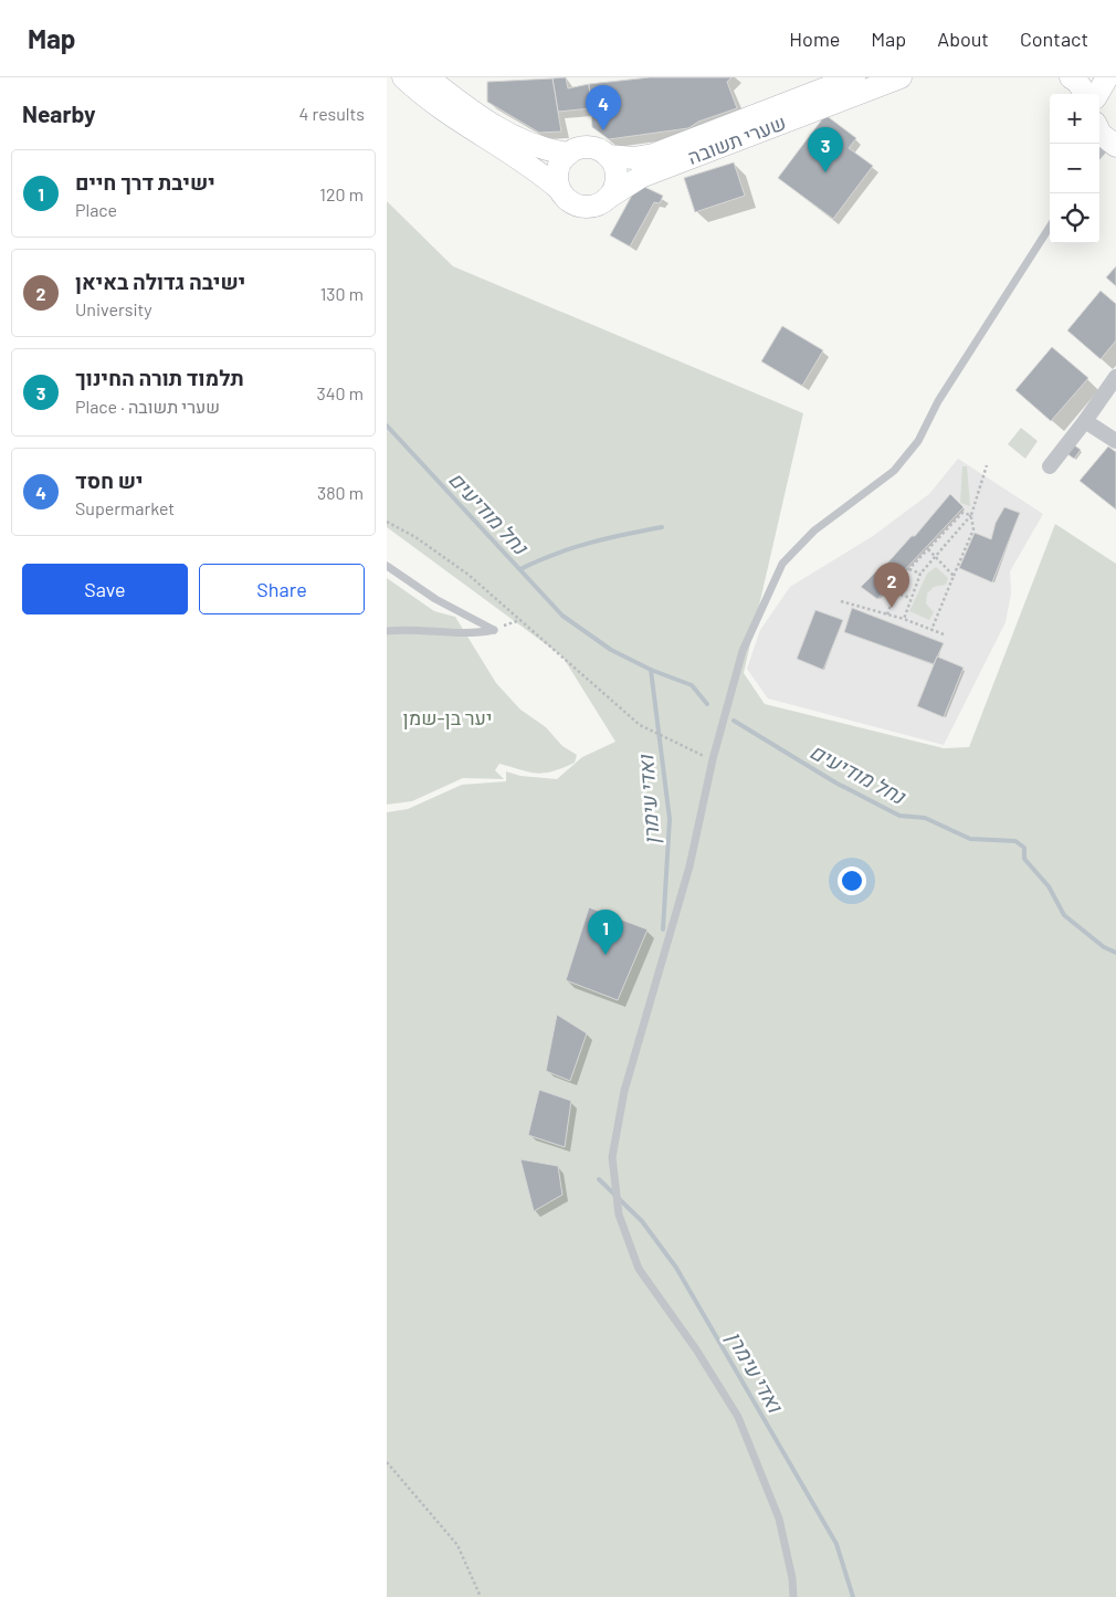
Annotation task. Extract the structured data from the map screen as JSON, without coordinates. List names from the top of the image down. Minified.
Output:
{"streets":{"street":["שערי תשובה"]},"water":["נחל מודיעים","ואדי עימרן"],"parks":["יער בן-שמן"],"page":{"header":"Map","nav":["Home","Map","About","Contact"],"heading":["Nearby","4 results"],"pins":["4","3","2","1"],"map_buttons":["+","−"],"list":[{"mark":"1","name":"ישיבת דרך חיים","note":"Place","value":"120 m"},{"mark":"2","name":"ישיבה גדולה באיאן","note":"University","value":"130 m"},{"mark":"3","name":"תלמוד תורה החינוך","note":"Place · שערי תשובה","value":"340 m"},{"mark":"4","name":"יש חסד","note":"Supermarket","value":"380 m"}],"buttons":["Save","Share"]}}
